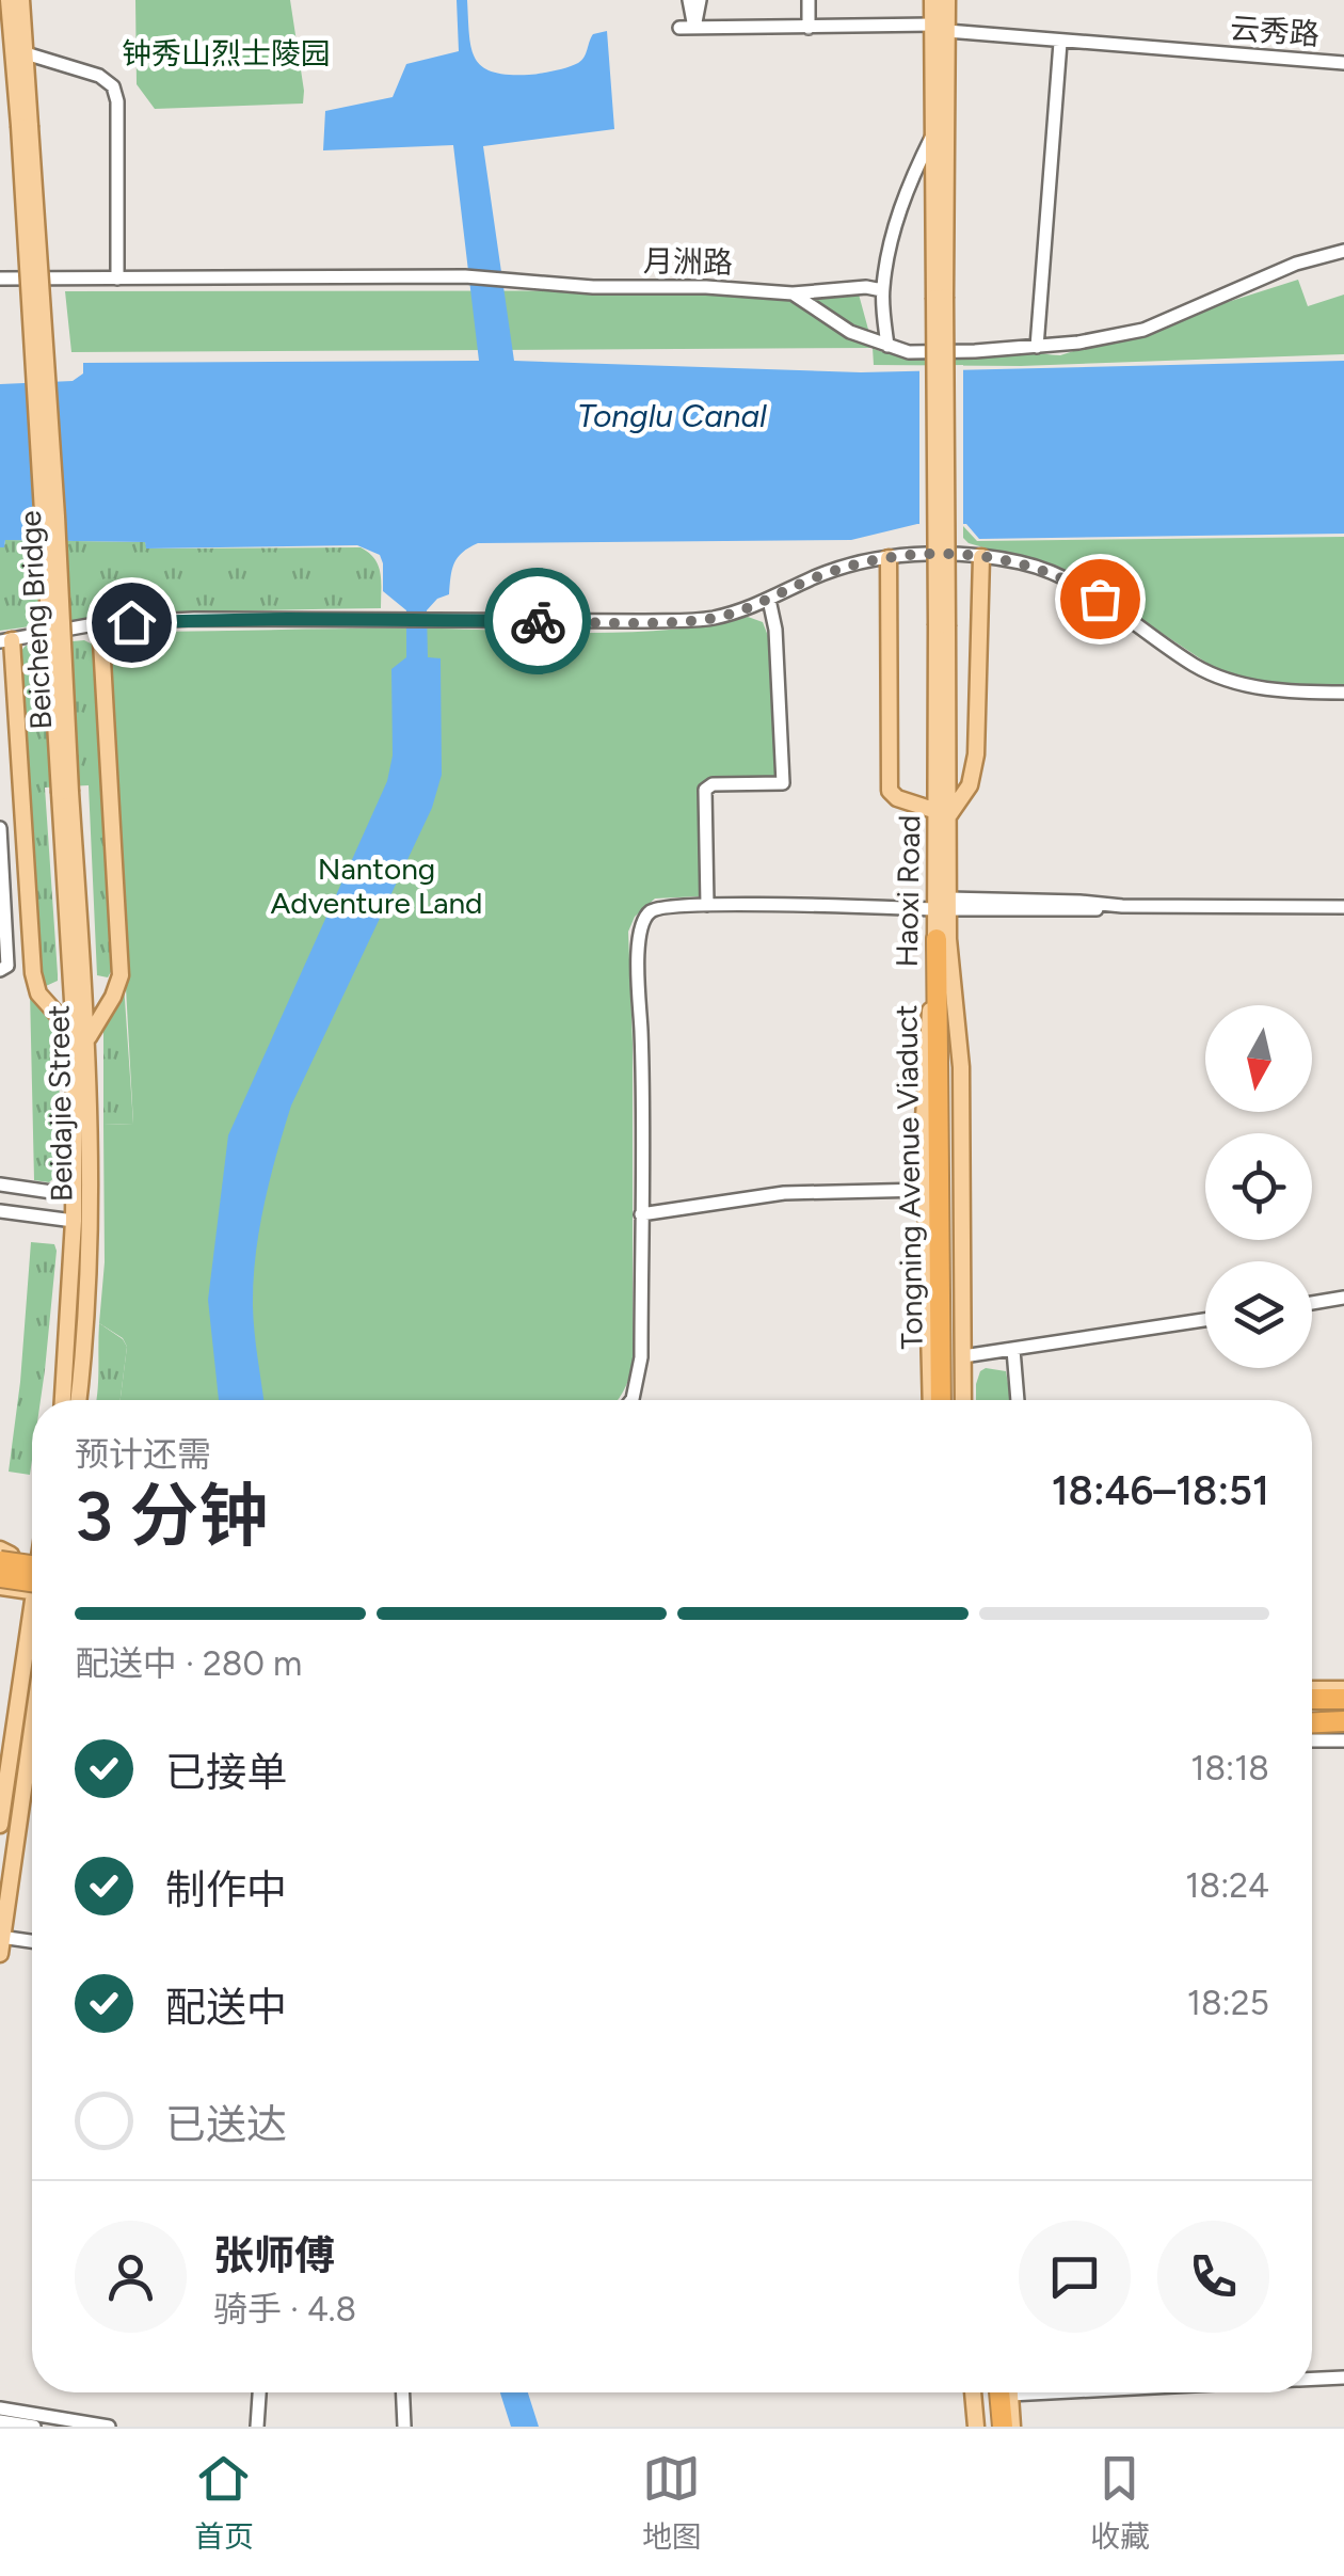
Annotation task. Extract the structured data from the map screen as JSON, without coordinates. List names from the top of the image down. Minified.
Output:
{"streets":{"highway":["Tongning Avenue Viaduct"],"main road":["Beicheng Bridge","Haoxi Road","Beidajie Street"],"street":["云秀路","月洲路"]},"crossings":[["Beicheng Bridge","Beidajie Street"],["Haoxi Road","Tongning Avenue Viaduct"]],"water":["Tonglu Canal"],"parks":["钟秀山烈士陵园","Nantong Adventure Land"],"north":"bottom","page":{"heading":["3 分钟","预计还需","18:46–18:51"],"panel":["张师傅","骑手 · 4.8"],"bar":"配送中 · 280 m","list":[["已接单","18:18"],["制作中","18:24"],["配送中","18:25"],"已送达"],"tabs":["首页","地图","收藏"]}}
